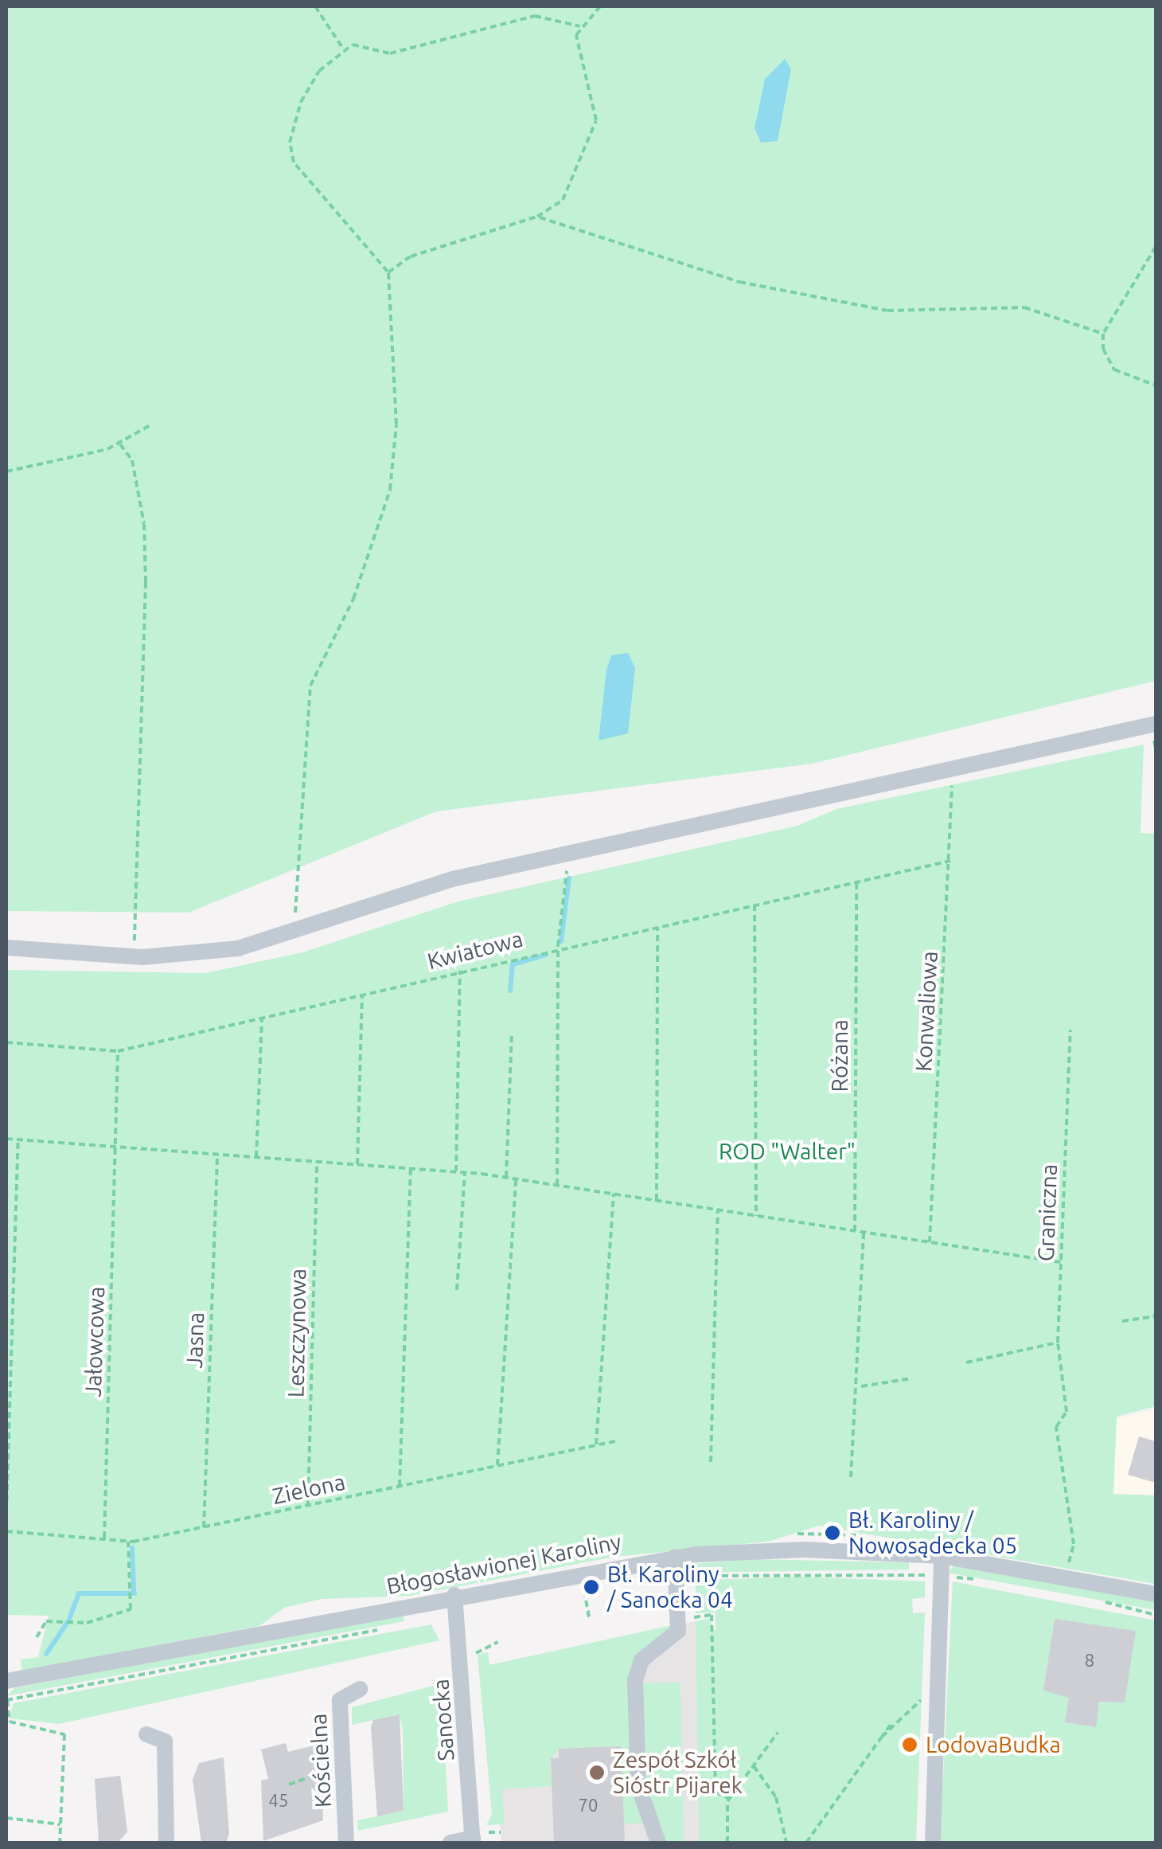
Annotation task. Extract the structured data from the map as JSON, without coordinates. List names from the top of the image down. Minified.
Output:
{"streets":{"street":["Błogosławionej Karoliny","Sanocka","Kościelna"],"path":["Kwiatowa","Konwaliowa","Różana","Graniczna","Leszczynowa","Jasna","Jałowcowa","Zielona"]},"crossings":[["Kwiatowa","Konwaliowa"],["Kwiatowa","Różana"],["Kwiatowa","Jałowcowa"],["Graniczna","Błogosławionej Karoliny"],["Leszczynowa","Zielona"],["Jasna","Zielona"],["Jałowcowa","Zielona"],["Błogosławionej Karoliny","Sanocka"]],"parks":["ROD \"Walter\""],"places":["Bł. Karoliny / Nowosądecka 05","Bł. Karoliny / Sanocka 04","LodovaBudka","Zespół Szkół Sióstr Pijarek"],"house_numbers":["8","45","70"]}
